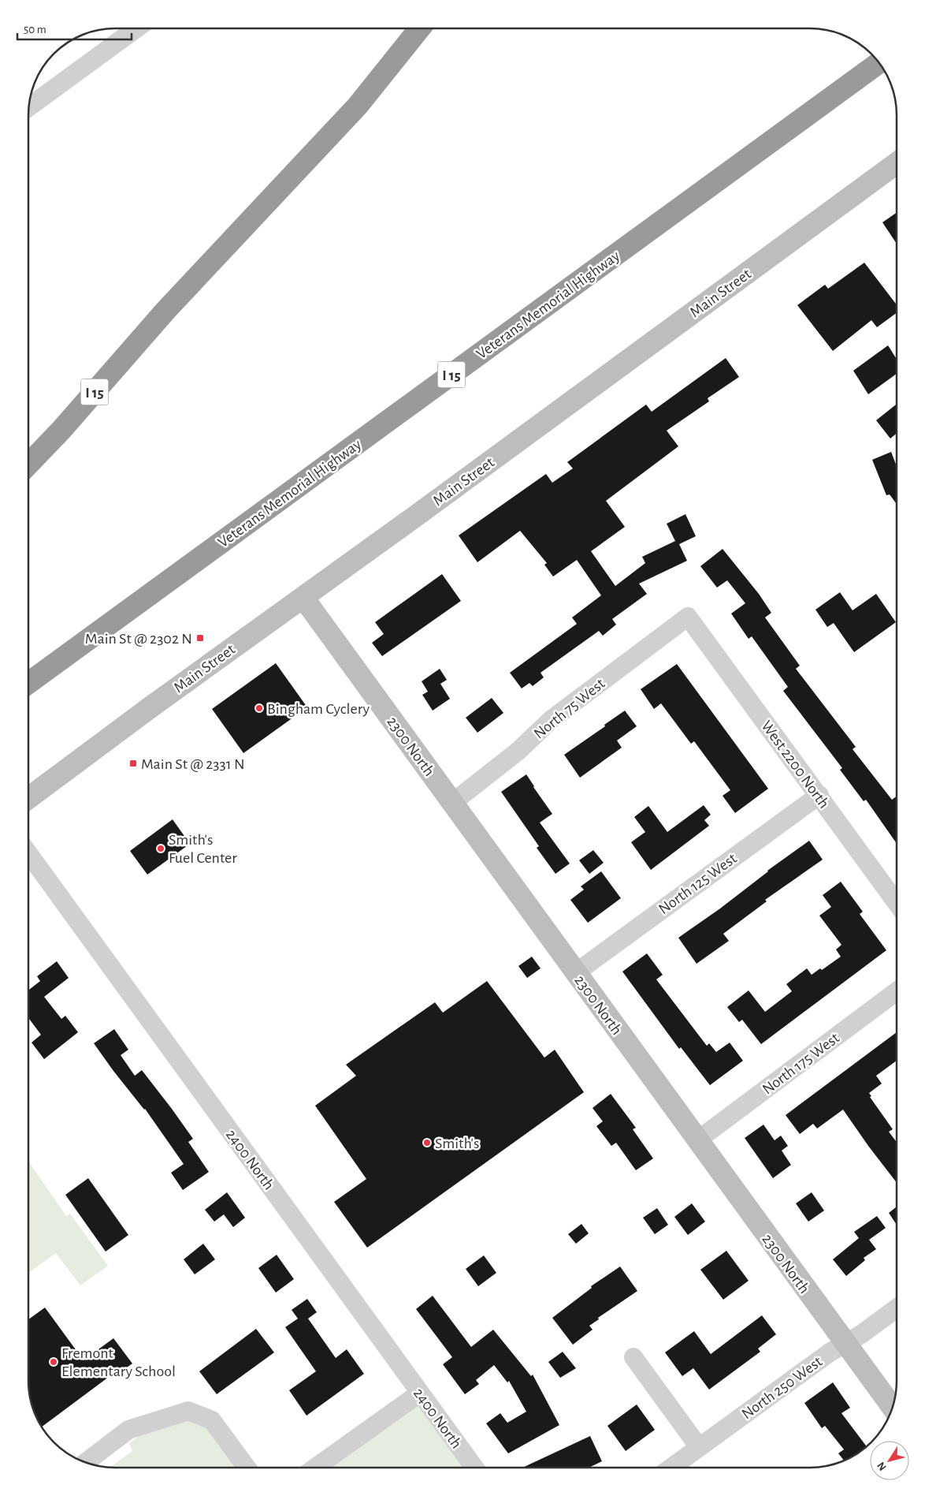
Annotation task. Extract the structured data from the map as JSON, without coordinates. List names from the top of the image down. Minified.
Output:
{"streets":{"highway":["Veterans Memorial Highway","I 15"],"main road":["Main Street","2300 North"],"street":["North 75 West","West 2200 North","North 125 West","North 175 West","2400 North","North 250 West"]},"crossings":[["Main Street","2300 North"],["North 75 West","2300 North"],["North 75 West","West 2200 North"],["2300 North","North 125 West"],["2300 North","North 175 West"],["2300 North","North 250 West"],["West 2200 North","North 125 West"]],"places":{"transit":["Main St @ 2302 N","Main St @ 2331 N"],"other":["Bingham Cyclery","Smith's Fuel Center","Smith's","Fremont Elementary School"]},"scale_bar":"50 m","north":"bottom left"}
